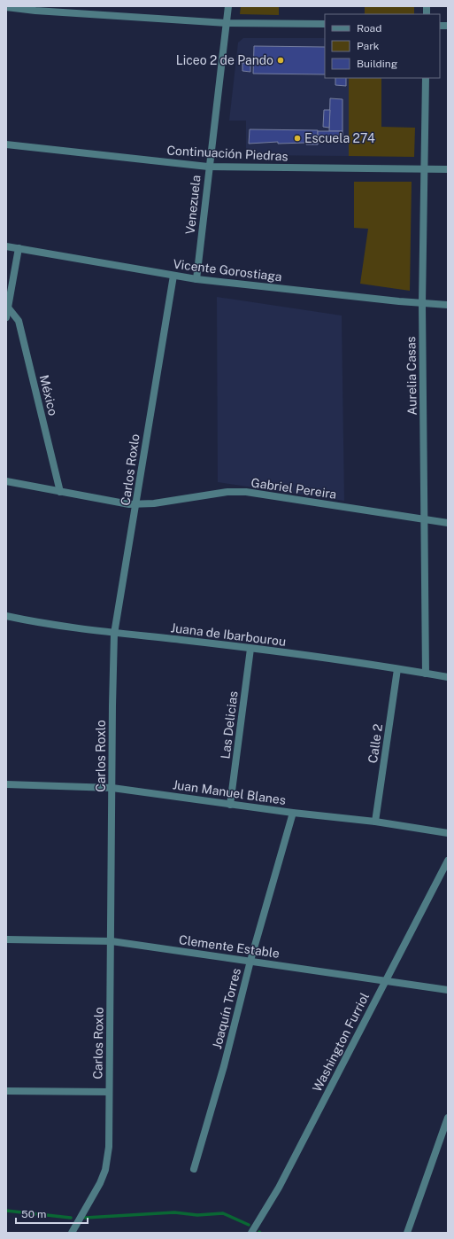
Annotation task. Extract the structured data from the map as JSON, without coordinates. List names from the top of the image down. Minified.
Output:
{"streets":{"street":["Continuación Piedras","Venezuela","Vicente Gorostiaga","Aurelia Casas","México","Carlos Roxlo","Gabriel Pereira","Juana de Ibarbourou","Las Delicias","Calle 2","Juan Manuel Blanes","Clemente Estable","Joaquín Torres","Washington Furriol"]},"crossings":[["Continuación Piedras","Venezuela"],["Continuación Piedras","Aurelia Casas"],["Venezuela","Vicente Gorostiaga"],["Vicente Gorostiaga","Aurelia Casas"],["Vicente Gorostiaga","Carlos Roxlo"],["Aurelia Casas","Gabriel Pereira"],["Aurelia Casas","Juana de Ibarbourou"],["México","Gabriel Pereira"],["Carlos Roxlo","Gabriel Pereira"],["Carlos Roxlo","Juana de Ibarbourou"],["Carlos Roxlo","Juan Manuel Blanes"],["Carlos Roxlo","Clemente Estable"],["Juana de Ibarbourou","Las Delicias"],["Juana de Ibarbourou","Calle 2"],["Las Delicias","Juan Manuel Blanes"],["Calle 2","Juan Manuel Blanes"],["Juan Manuel Blanes","Joaquín Torres"],["Clemente Estable","Joaquín Torres"],["Clemente Estable","Washington Furriol"]],"places":["Liceo 2 de Pando","Escuela 274"],"legend":["Road","Park","Building"],"scale_bar":"50 m"}
